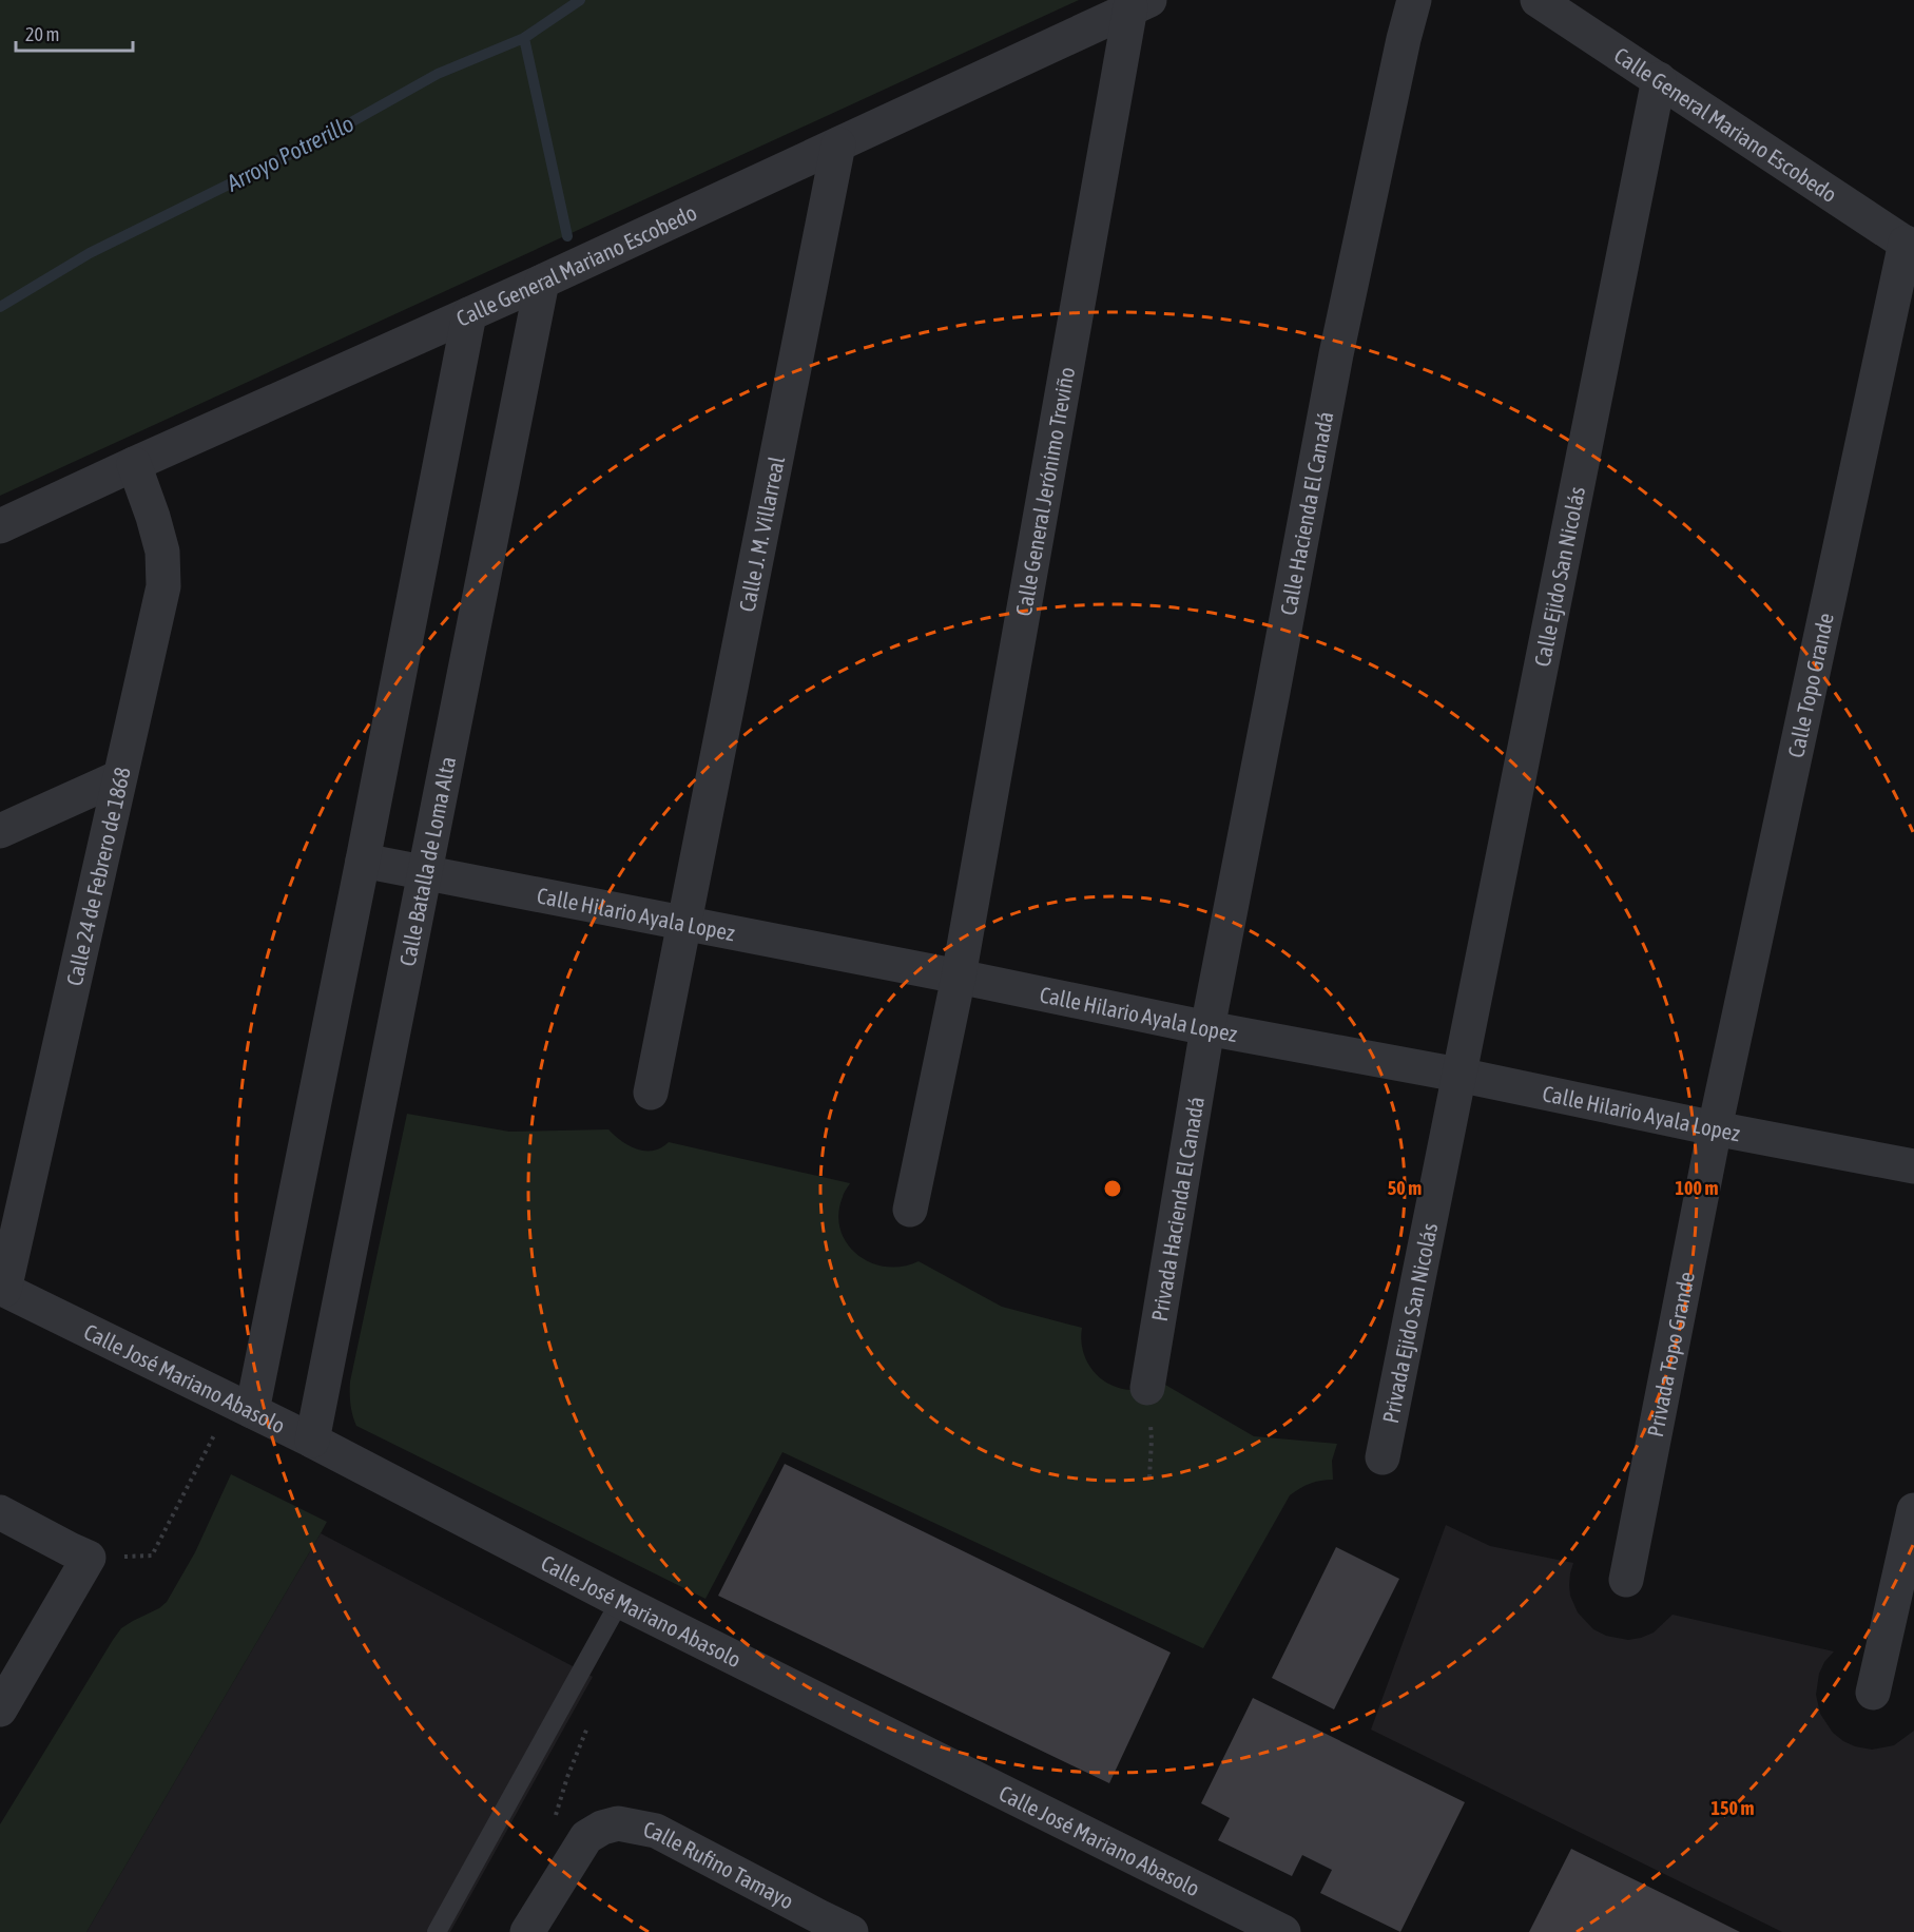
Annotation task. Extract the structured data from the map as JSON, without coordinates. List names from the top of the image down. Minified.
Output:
{"streets":{"street":["Calle General Mariano Escobedo","Calle General Jerónimo Treviño","Calle Hacienda El Canadá","Calle J. M. Villarreal","Calle Ejido San Nicolás","Calle Topo Grande","Calle Batalla de Loma Alta","Calle 24 de Febrero de 1868","Calle Hilario Ayala Lopez","Privada Hacienda El Canadá","Privada Ejido San Nicolás","Privada Topo Grande","Calle José Mariano Abasolo","Calle Rufino Tamayo"]},"crossings":[["Calle General Mariano Escobedo","Calle General Jerónimo Treviño"],["Calle General Mariano Escobedo","Calle J. M. Villarreal"],["Calle General Mariano Escobedo","Calle Ejido San Nicolás"],["Calle General Mariano Escobedo","Calle Topo Grande"],["Calle General Mariano Escobedo","Calle Batalla de Loma Alta"],["Calle General Mariano Escobedo","Calle 24 de Febrero de 1868"],["Calle General Jerónimo Treviño","Calle Hilario Ayala Lopez"],["Calle Hacienda El Canadá","Calle Hilario Ayala Lopez"],["Calle Hacienda El Canadá","Privada Hacienda El Canadá"],["Calle J. M. Villarreal","Calle Hilario Ayala Lopez"],["Calle Ejido San Nicolás","Calle Hilario Ayala Lopez"],["Calle Ejido San Nicolás","Privada Ejido San Nicolás"],["Calle Topo Grande","Calle Hilario Ayala Lopez"],["Calle Topo Grande","Privada Topo Grande"],["Calle Batalla de Loma Alta","Calle Hilario Ayala Lopez"],["Calle Batalla de Loma Alta","Calle José Mariano Abasolo"],["Calle 24 de Febrero de 1868","Calle José Mariano Abasolo"],["Calle Hilario Ayala Lopez","Privada Hacienda El Canadá"],["Calle Hilario Ayala Lopez","Privada Ejido San Nicolás"],["Calle Hilario Ayala Lopez","Privada Topo Grande"]],"water":["Arroyo Potrerillo"],"scale_bar":"20 m","rings":["50 m","100 m","150 m"]}
